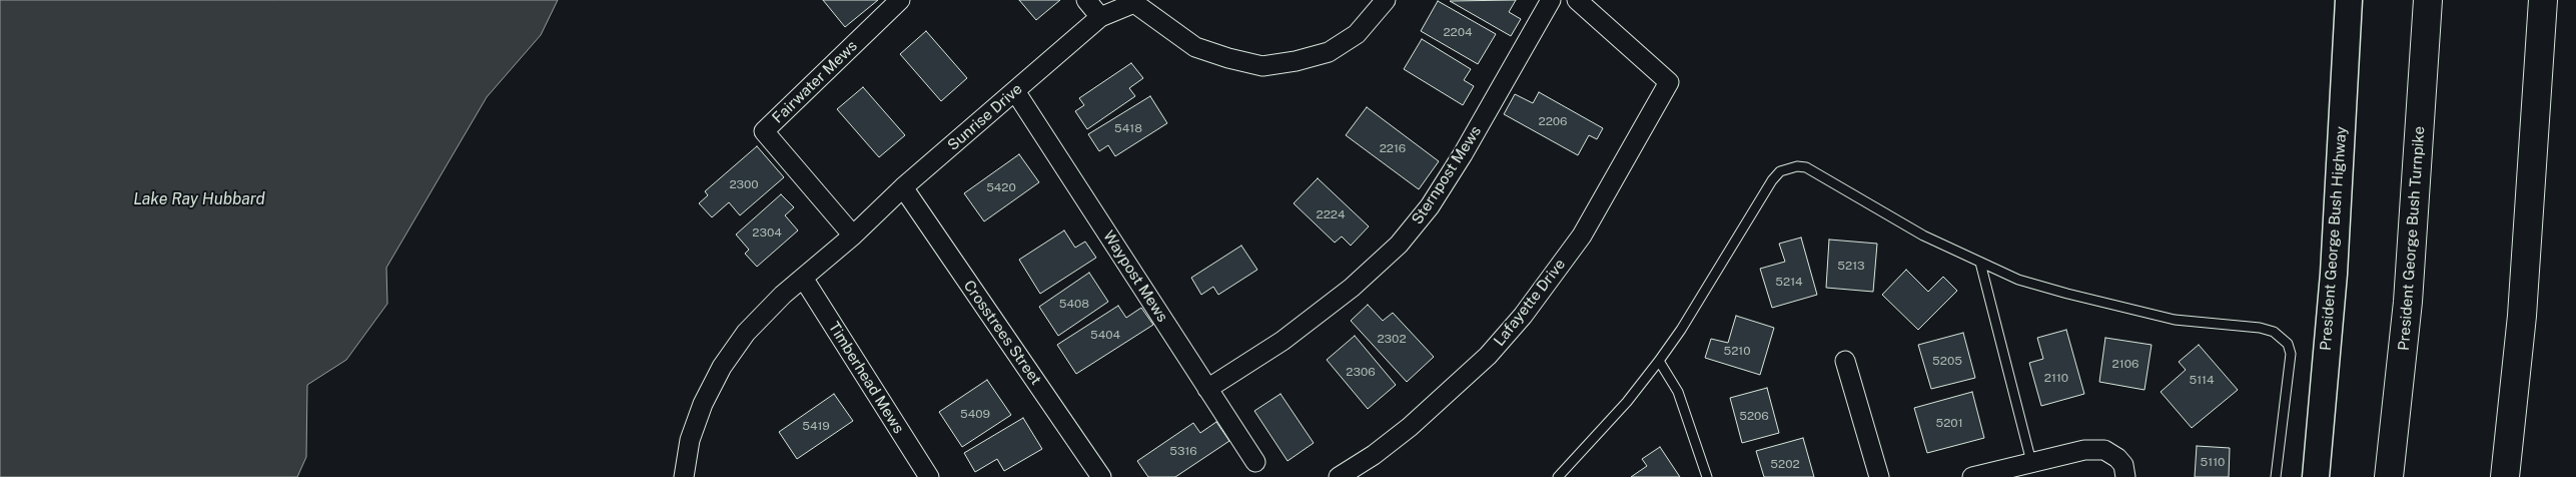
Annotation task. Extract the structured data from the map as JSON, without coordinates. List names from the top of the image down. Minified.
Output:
{"streets":{"highway":["President George Bush Turnpike"],"main road":["President George Bush Highway"],"street":["Fairwater Mews","Sunrise Drive","Sternpost Mews","Waypost Mews","Lafayette Drive","Crosstrees Street","Timberhead Mews"]},"crossings":[["Fairwater Mews","Sunrise Drive"],["Sunrise Drive","Waypost Mews"],["Sunrise Drive","Crosstrees Street"],["Sunrise Drive","Timberhead Mews"],["Sternpost Mews","Waypost Mews"]],"water":["Lake Ray Hubbard"],"house_numbers":["2204","2206","5418","2216","2300","5420","2224","2304","5213","5214","5408","5404","2302","5210","5205","2106","2306","2110","5114","5409","5206","5201","5419","5316","5110","5202"]}
